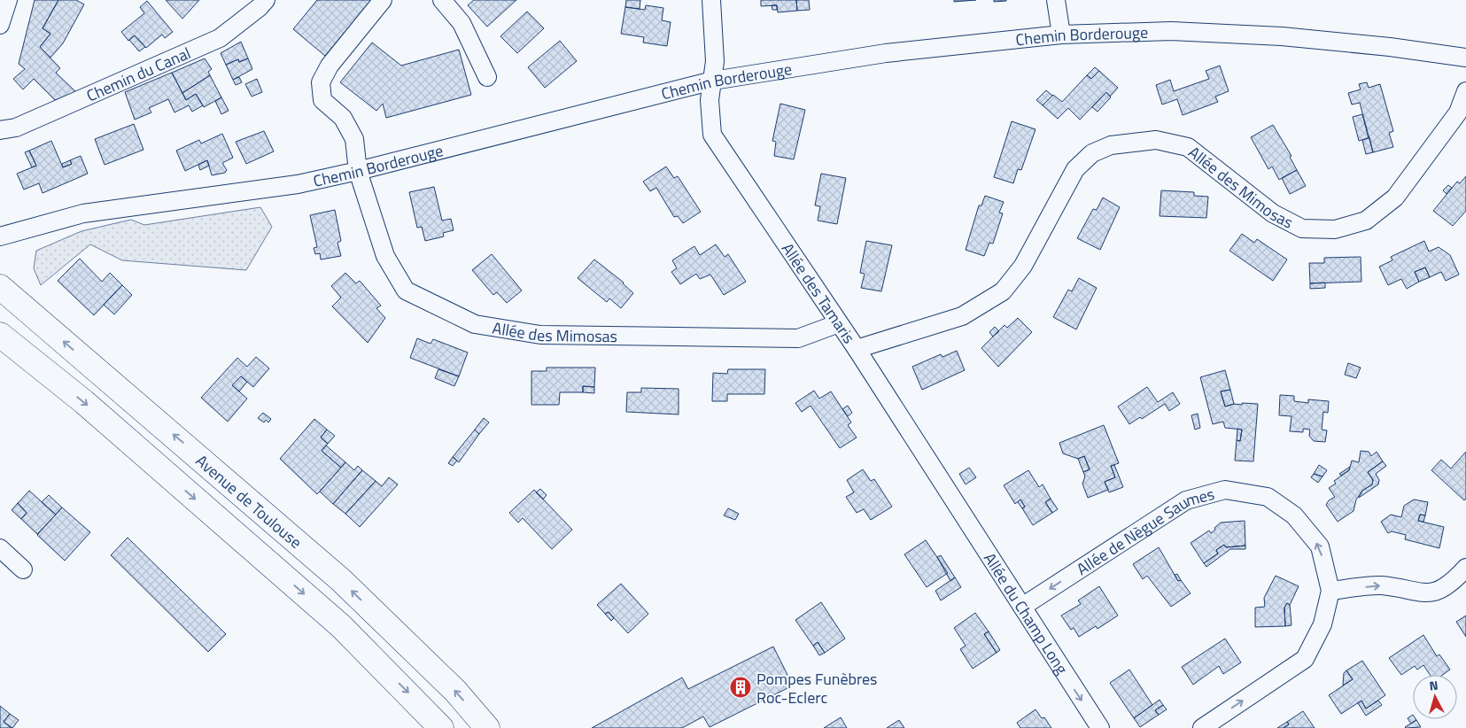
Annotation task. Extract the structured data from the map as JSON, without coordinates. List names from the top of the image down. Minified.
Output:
{"streets":{"main road":["Avenue de Toulouse"],"street":["Chemin Borderouge","Chemin du Canal","Allée des Mimosas","Allée des Tamaris","Allée de Nègue Saumes","Allée du Champ Long"]},"crossings":[["Chemin Borderouge","Allée des Mimosas"],["Chemin Borderouge","Allée des Tamaris"],["Allée des Mimosas","Allée des Tamaris"],["Allée des Tamaris","Allée du Champ Long"],["Allée de Nègue Saumes","Allée du Champ Long"]],"one_way":["Allée du Champ Long"],"places":{"building":["Pompes Funèbres Roc-Eclerc"]},"north":"top"}
